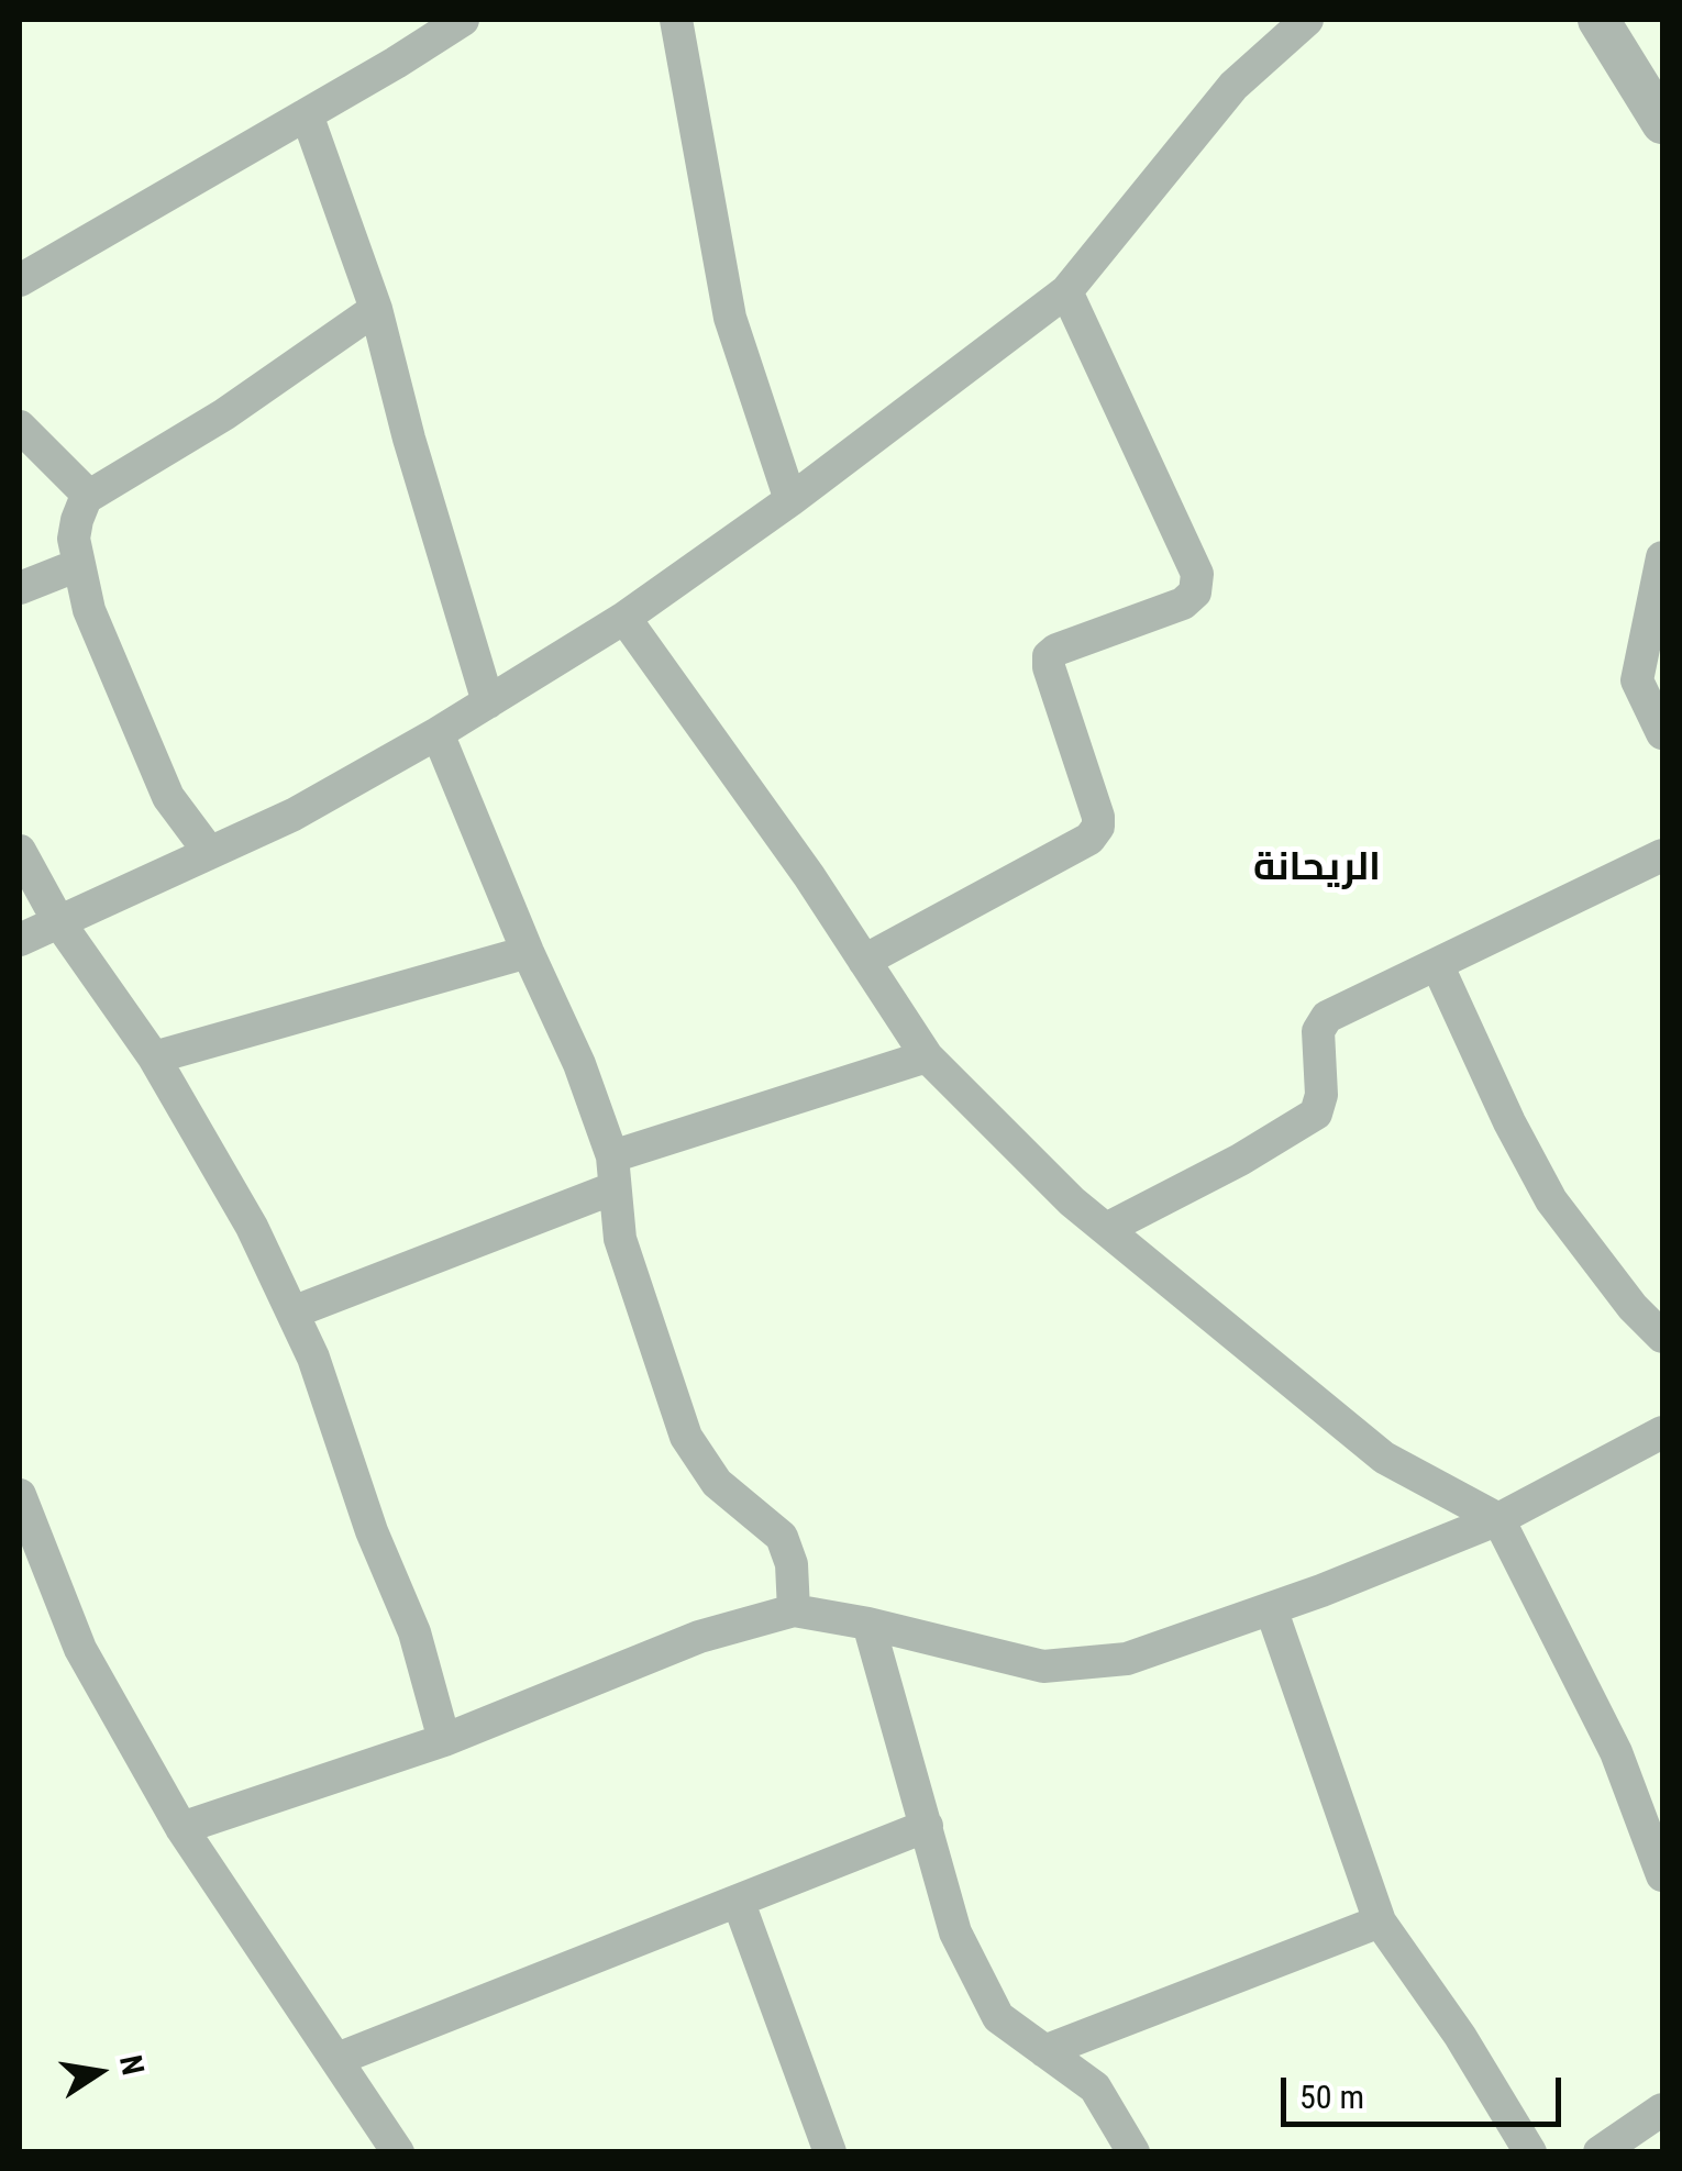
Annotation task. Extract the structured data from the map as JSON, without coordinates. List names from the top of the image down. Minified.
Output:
{"districts":["الريحانة"],"scale_bar":"50 m","north":"right"}
